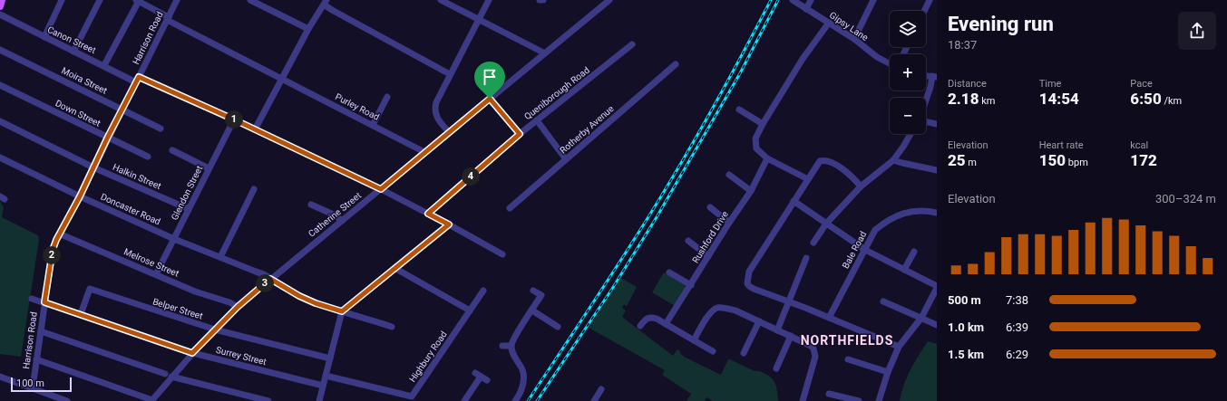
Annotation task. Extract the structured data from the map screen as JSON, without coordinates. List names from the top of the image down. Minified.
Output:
{"streets":{"street":["Gipsy Lane","Harrison Road","Canon Street","Moira Street","Queniborough Road","Purley Road","Down Street","Rotherby Avenue","Halkin Street","Glendon Street","Doncaster Road","Catherine Street","Rushford Drive","Bale Road","Melrose Street","Belper Street","Surrey Street","Highbury Road"]},"crossings":[["Harrison Road","Canon Street"],["Harrison Road","Moira Street"],["Harrison Road","Purley Road"],["Harrison Road","Down Street"],["Harrison Road","Halkin Street"],["Harrison Road","Doncaster Road"],["Harrison Road","Melrose Street"],["Harrison Road","Surrey Street"],["Canon Street","Queniborough Road"],["Canon Street","Glendon Street"],["Canon Street","Catherine Street"],["Purley Road","Catherine Street"],["Halkin Street","Glendon Street"],["Glendon Street","Doncaster Road"],["Glendon Street","Melrose Street"],["Doncaster Road","Catherine Street"],["Catherine Street","Melrose Street"],["Catherine Street","Belper Street"],["Catherine Street","Surrey Street"],["Belper Street","Surrey Street"]],"districts":["NORTHFIELDS"],"scale_bar":"100 m","page":{"heading":["Evening run","18:37"],"map_buttons":["+","−"],"stats":[["Distance","2.18 km"],["Time","14:54"],["Pace","6:50 /km"],["Elevation","25 m"],["Heart rate","150 bpm"],["kcal","172"]],"pins":["1","4","2","3"],"chart":["Elevation","300–324 m"],"list":[{"name":"500 m","note":"7:38"},{"name":"1.0 km","note":"6:39"},{"name":"1.5 km","note":"6:29"}],"scale":"100 m"}}
